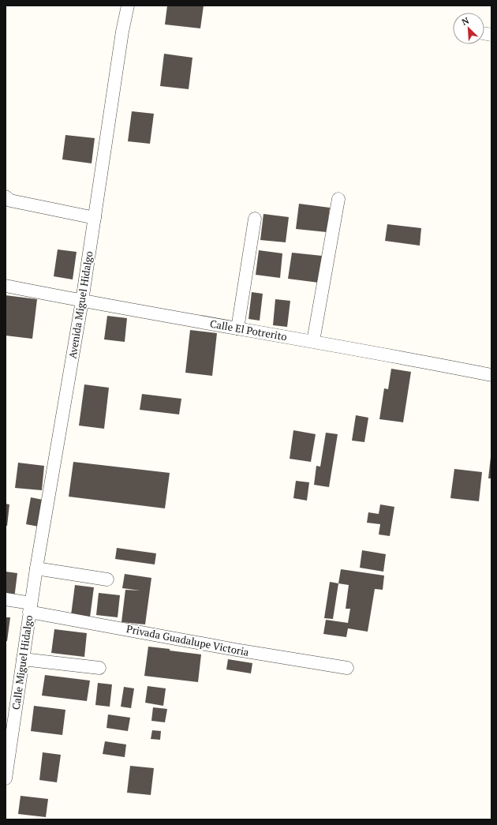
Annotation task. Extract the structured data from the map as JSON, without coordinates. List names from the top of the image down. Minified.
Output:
{"streets":{"street":["Avenida Miguel Hidalgo","Calle El Potrerito","Privada Guadalupe Victoria","Calle Miguel Hidalgo"]},"crossings":[["Avenida Miguel Hidalgo","Calle El Potrerito"],["Avenida Miguel Hidalgo","Privada Guadalupe Victoria"],["Avenida Miguel Hidalgo","Calle Miguel Hidalgo"],["Privada Guadalupe Victoria","Calle Miguel Hidalgo"]],"north":"top left"}
